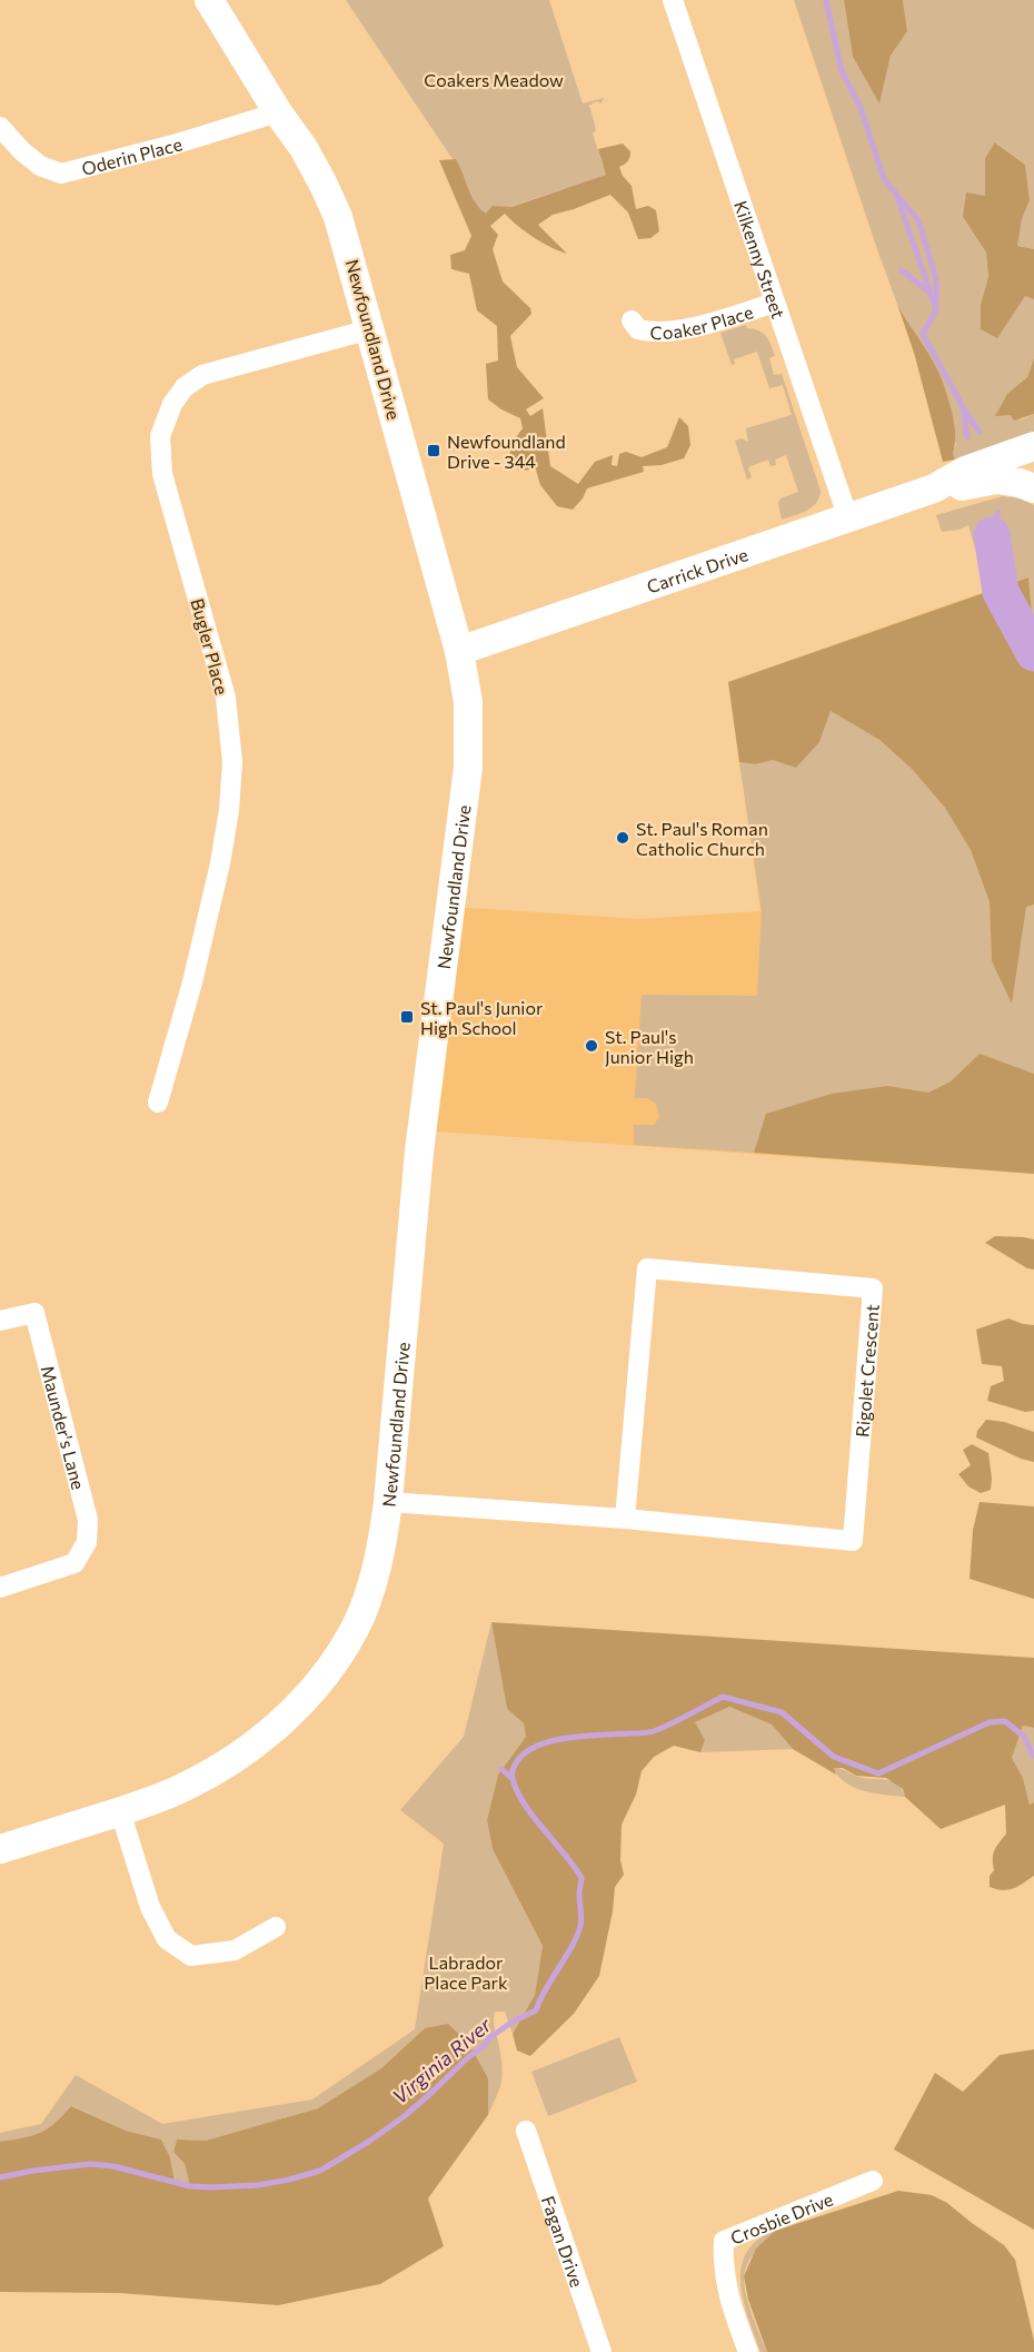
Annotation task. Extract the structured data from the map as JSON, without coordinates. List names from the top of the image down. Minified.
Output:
{"streets":{"street":["Oderin Place","Kilkenny Street","Coaker Place","Newfoundland Drive","Carrick Drive","Bugler Place","Rigolet Crescent","Maunder's Lane","Crosbie Drive","Fagan Drive"]},"crossings":[["Oderin Place","Newfoundland Drive"],["Kilkenny Street","Coaker Place"],["Kilkenny Street","Carrick Drive"],["Newfoundland Drive","Carrick Drive"],["Newfoundland Drive","Bugler Place"],["Newfoundland Drive","Rigolet Crescent"]],"water":["Virginia River"],"parks":["Coakers Meadow","Labrador Place Park"],"places":{"transit":["Newfoundland Drive - 344","St. Paul's Junior High School"],"other":["St. Paul's Roman Catholic Church","St. Paul's Junior High"]}}
